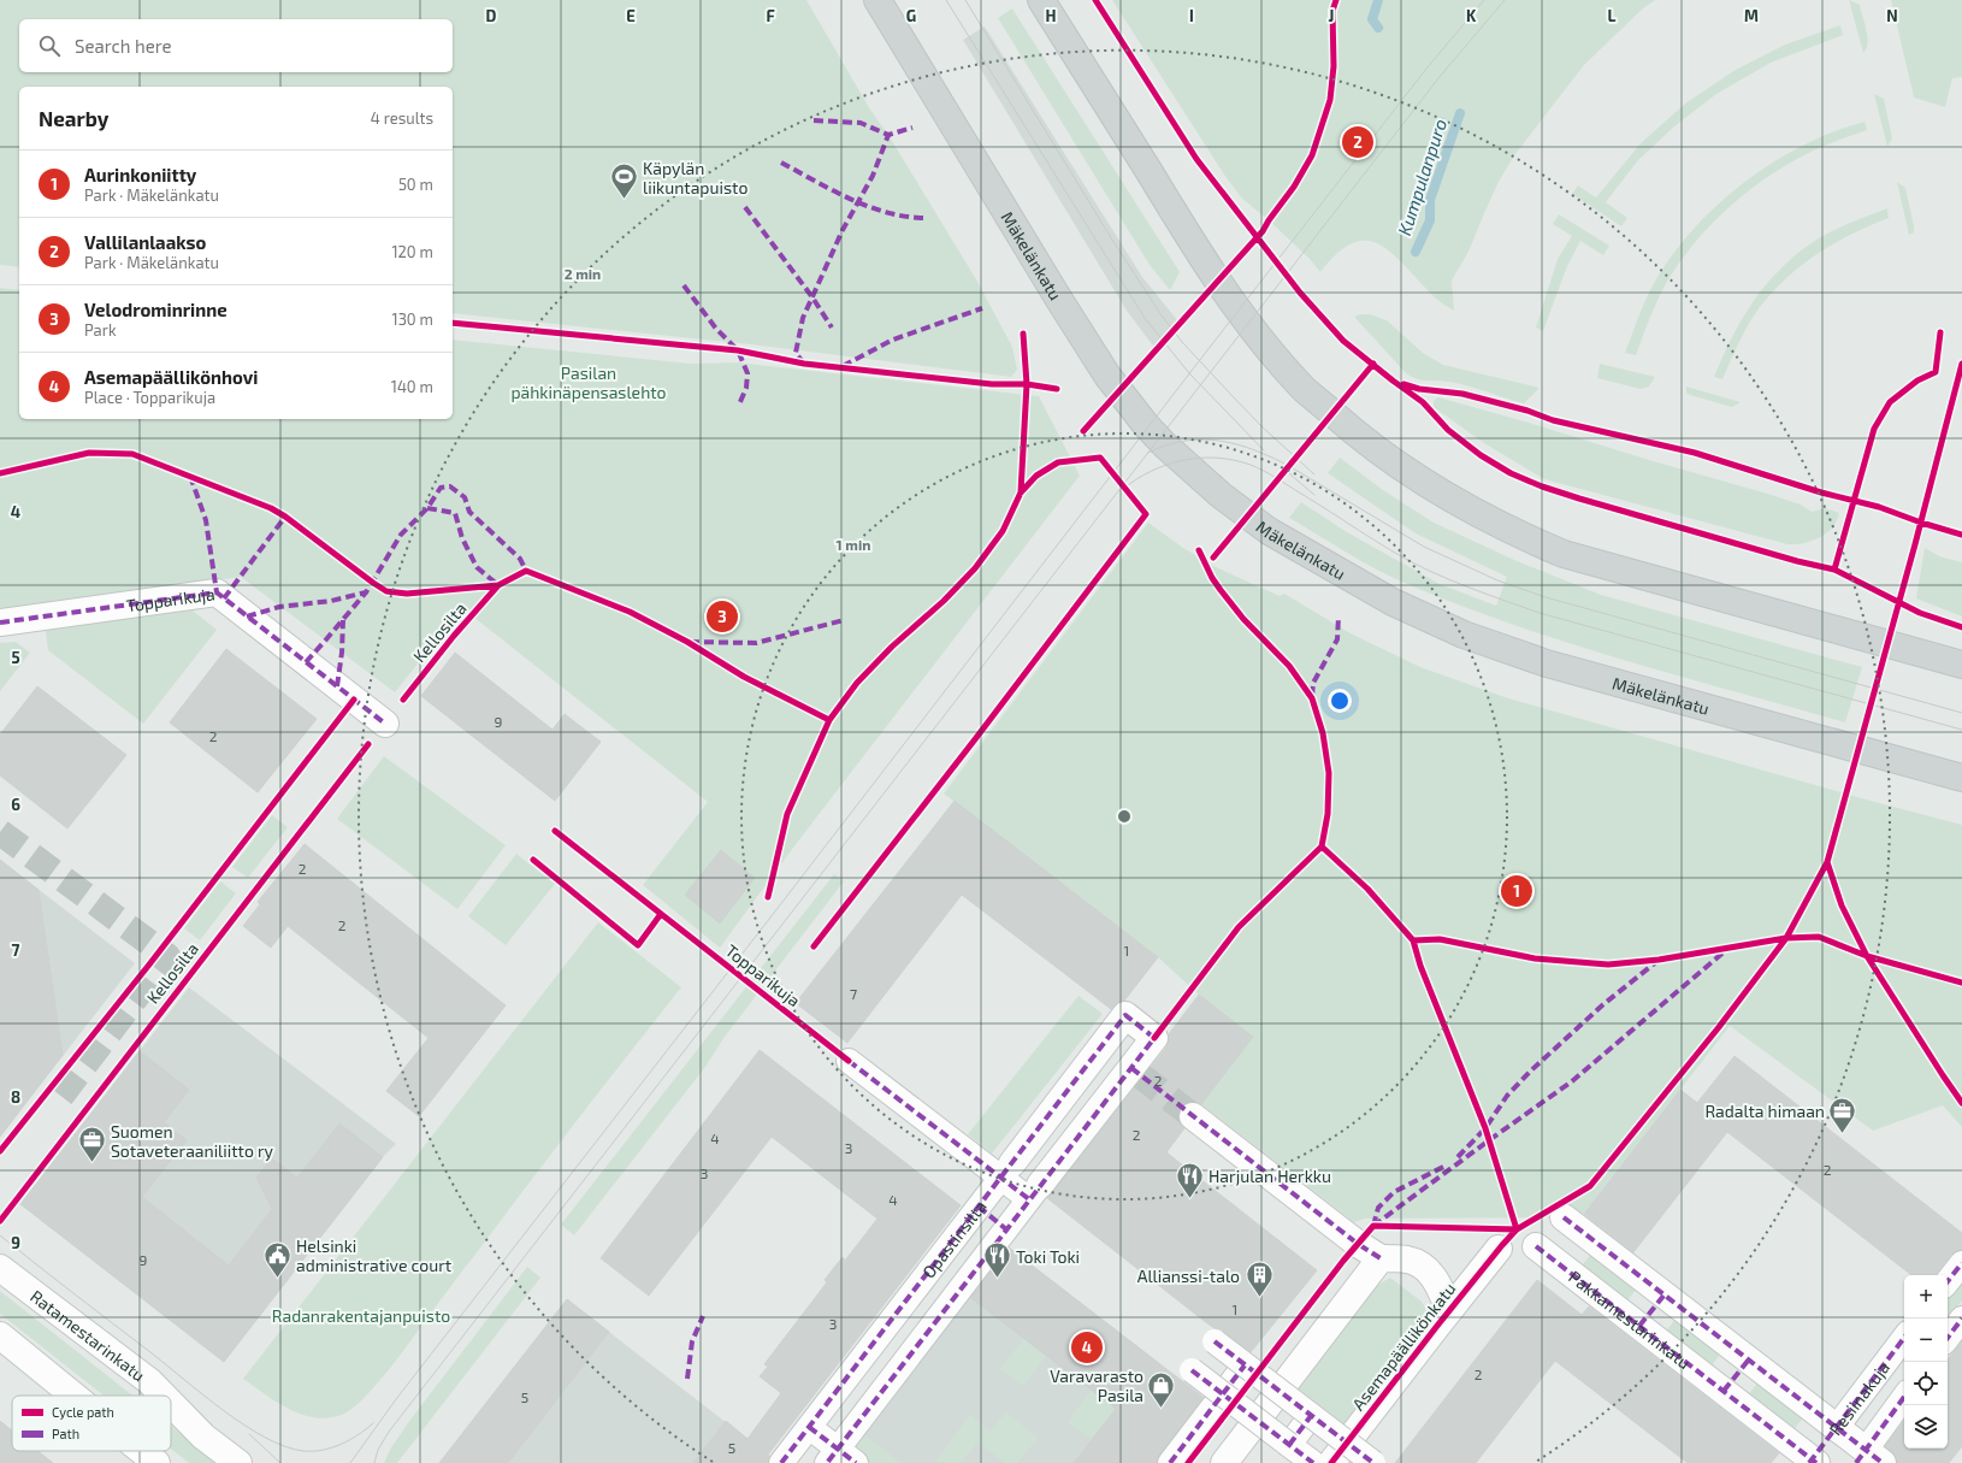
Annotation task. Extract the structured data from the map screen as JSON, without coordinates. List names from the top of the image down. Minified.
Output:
{"streets":{"main road":["Mäkelänkatu"],"street":["Topparikuja","Opastinsilta","Pakkamestarinkatu","Ratamestarinkatu","Asemapäällikönkatu","Resiinakuja"],"cycle path":["Kellosilta"]},"crossings":[["Pakkamestarinkatu","Resiinakuja"]],"water":["Kumpulanpuro"],"parks":["Pasilan pähkinäpensaslehto","Radanrakentajanpuisto"],"places":{"sports":["Käpylän liikuntapuisto"],"office":["Radalta himaan","Suomen Sotaveteraaniliitto ry"],"restaurant":["Harjulan Herkku","Toki Toki"],"public building":["Helsinki administrative court"],"building":["Allianssi-talo"],"shop":["Varavarasto Pasila"]},"house_numbers":["9","2","2","2","1","7","2","2","4","3","2","3","4","9","1","3","2","5","5"],"legend":["Cycle path","Path"],"page":{"search":"Search here","heading":["Nearby","4 results"],"pins":["2","3","1","4"],"list":[{"mark":"1","name":"Aurinkoniitty","note":"Park · Mäkelänkatu","value":"50 m"},{"mark":"2","name":"Vallilanlaakso","note":"Park · Mäkelänkatu","value":"120 m"},{"mark":"3","name":"Velodrominrinne","note":"Park","value":"130 m"},{"mark":"4","name":"Asemapäällikönhovi","note":"Place · Topparikuja","value":"140 m"}],"map_buttons":["+","−"]},"grid":{"columns":["D","E","F","G","H","I","J","K","L","M","N"],"rows":["4","5","6","7","8","9"]},"rings":["2 min","1 min"]}
